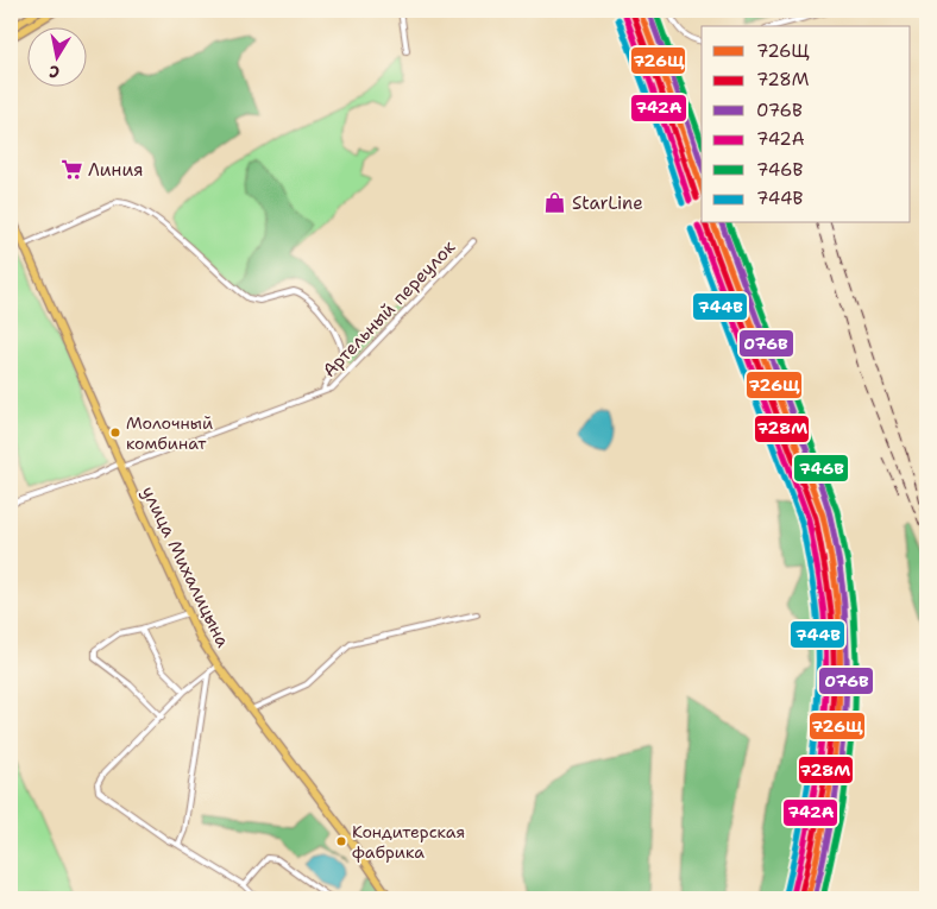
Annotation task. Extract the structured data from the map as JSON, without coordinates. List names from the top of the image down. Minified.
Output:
{"streets":{"main road":["улица Михалицына"],"street":["Артельный переулок"]},"crossings":[["Артельный переулок","улица Михалицына"]],"places":{"supermarket":["Линия"],"shop":["StarLine"],"other":["Молочный комбинат","Кондитерская фабрика"]},"lines":["transit line 726Щ","transit line 076В","transit line 746В","transit line 728М","transit line 742А","transit line 744В"],"legend":["726Щ","728М","076В","742А","746В","744В"],"north":"bottom"}
